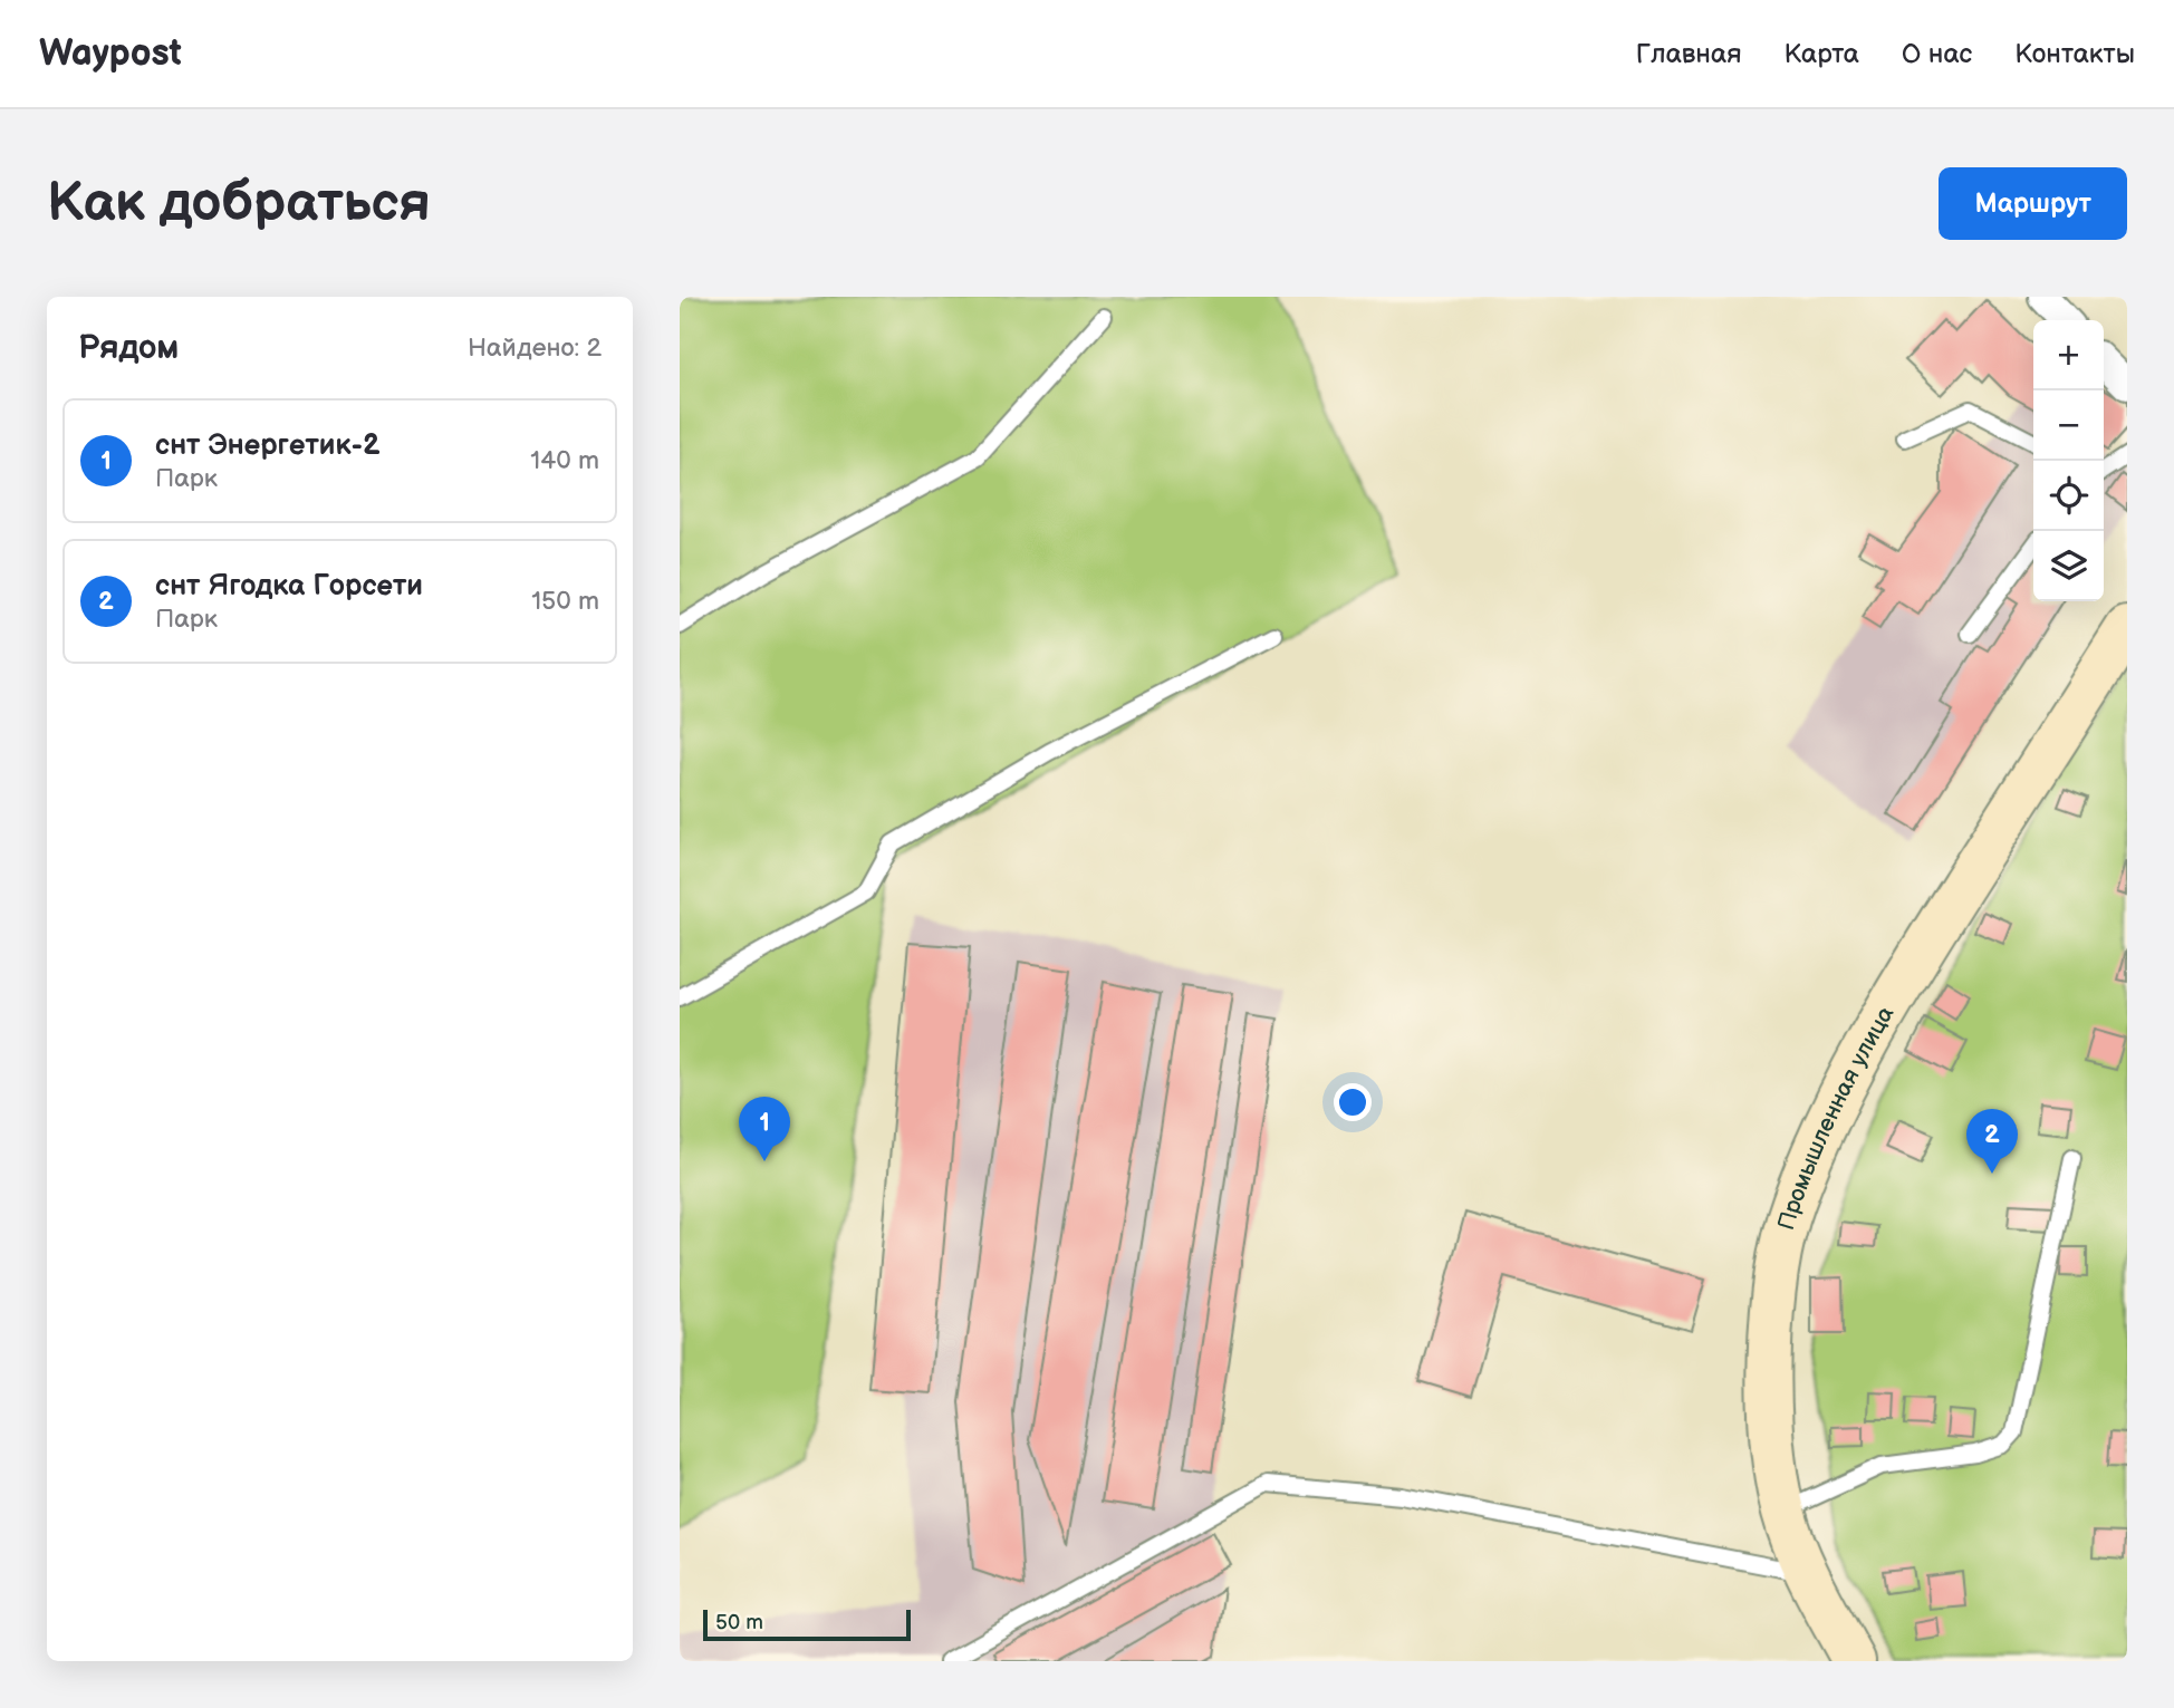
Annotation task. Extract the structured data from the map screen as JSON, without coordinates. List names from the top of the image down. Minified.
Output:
{"streets":{"main road":["Промышленная улица"]},"scale_bar":"50 m","page":{"header":"Waypost","nav":["Главная","Карта","О нас","Контакты"],"buttons":"Маршрут","title":"Как добраться","heading":["Рядом","Найдено: 2"],"map_buttons":["+","−"],"list":[{"mark":"1","name":"снт Энергетик-2","note":"Парк","value":"140 m"},{"mark":"2","name":"снт Ягодка Горсети","note":"Парк","value":"150 m"}],"pins":["1","2"],"scale":"50 m"}}
